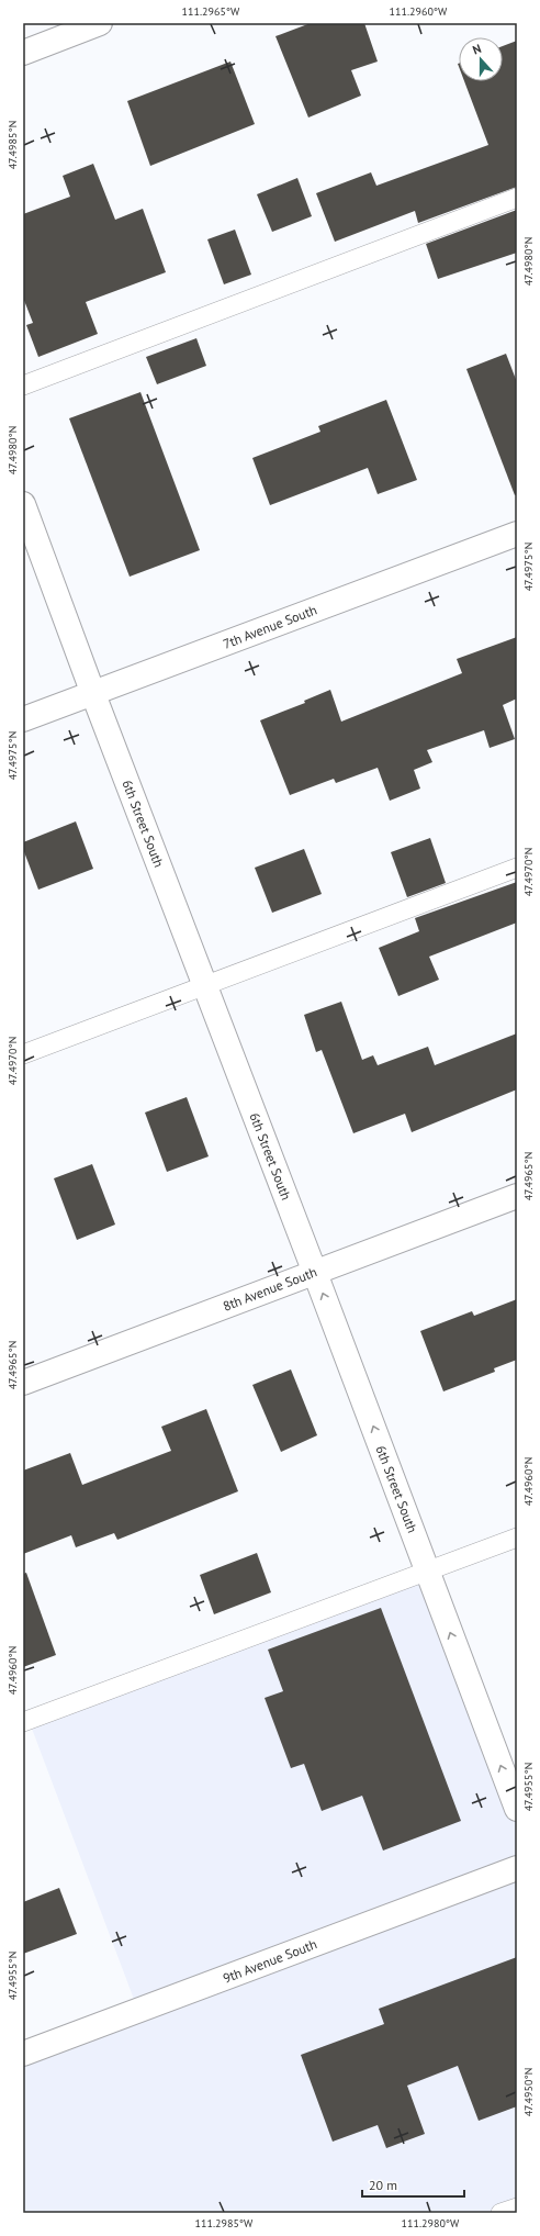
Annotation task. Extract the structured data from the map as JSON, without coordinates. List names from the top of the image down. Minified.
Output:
{"streets":{"street":["7th Avenue South","6th Street South","8th Avenue South","9th Avenue South"]},"crossings":[["7th Avenue South","6th Street South"],["6th Street South","8th Avenue South"]],"one_way":["6th Street South"],"scale_bar":"20 m","north":"top","coordinates":["111.2965°W","111.2960°W","47.4985°N","47.4980°N","47.4975°N","47.4970°N","47.4965°N","47.4960°N","47.4955°N","47.4950°N","111.2985°W","111.2980°W"]}
